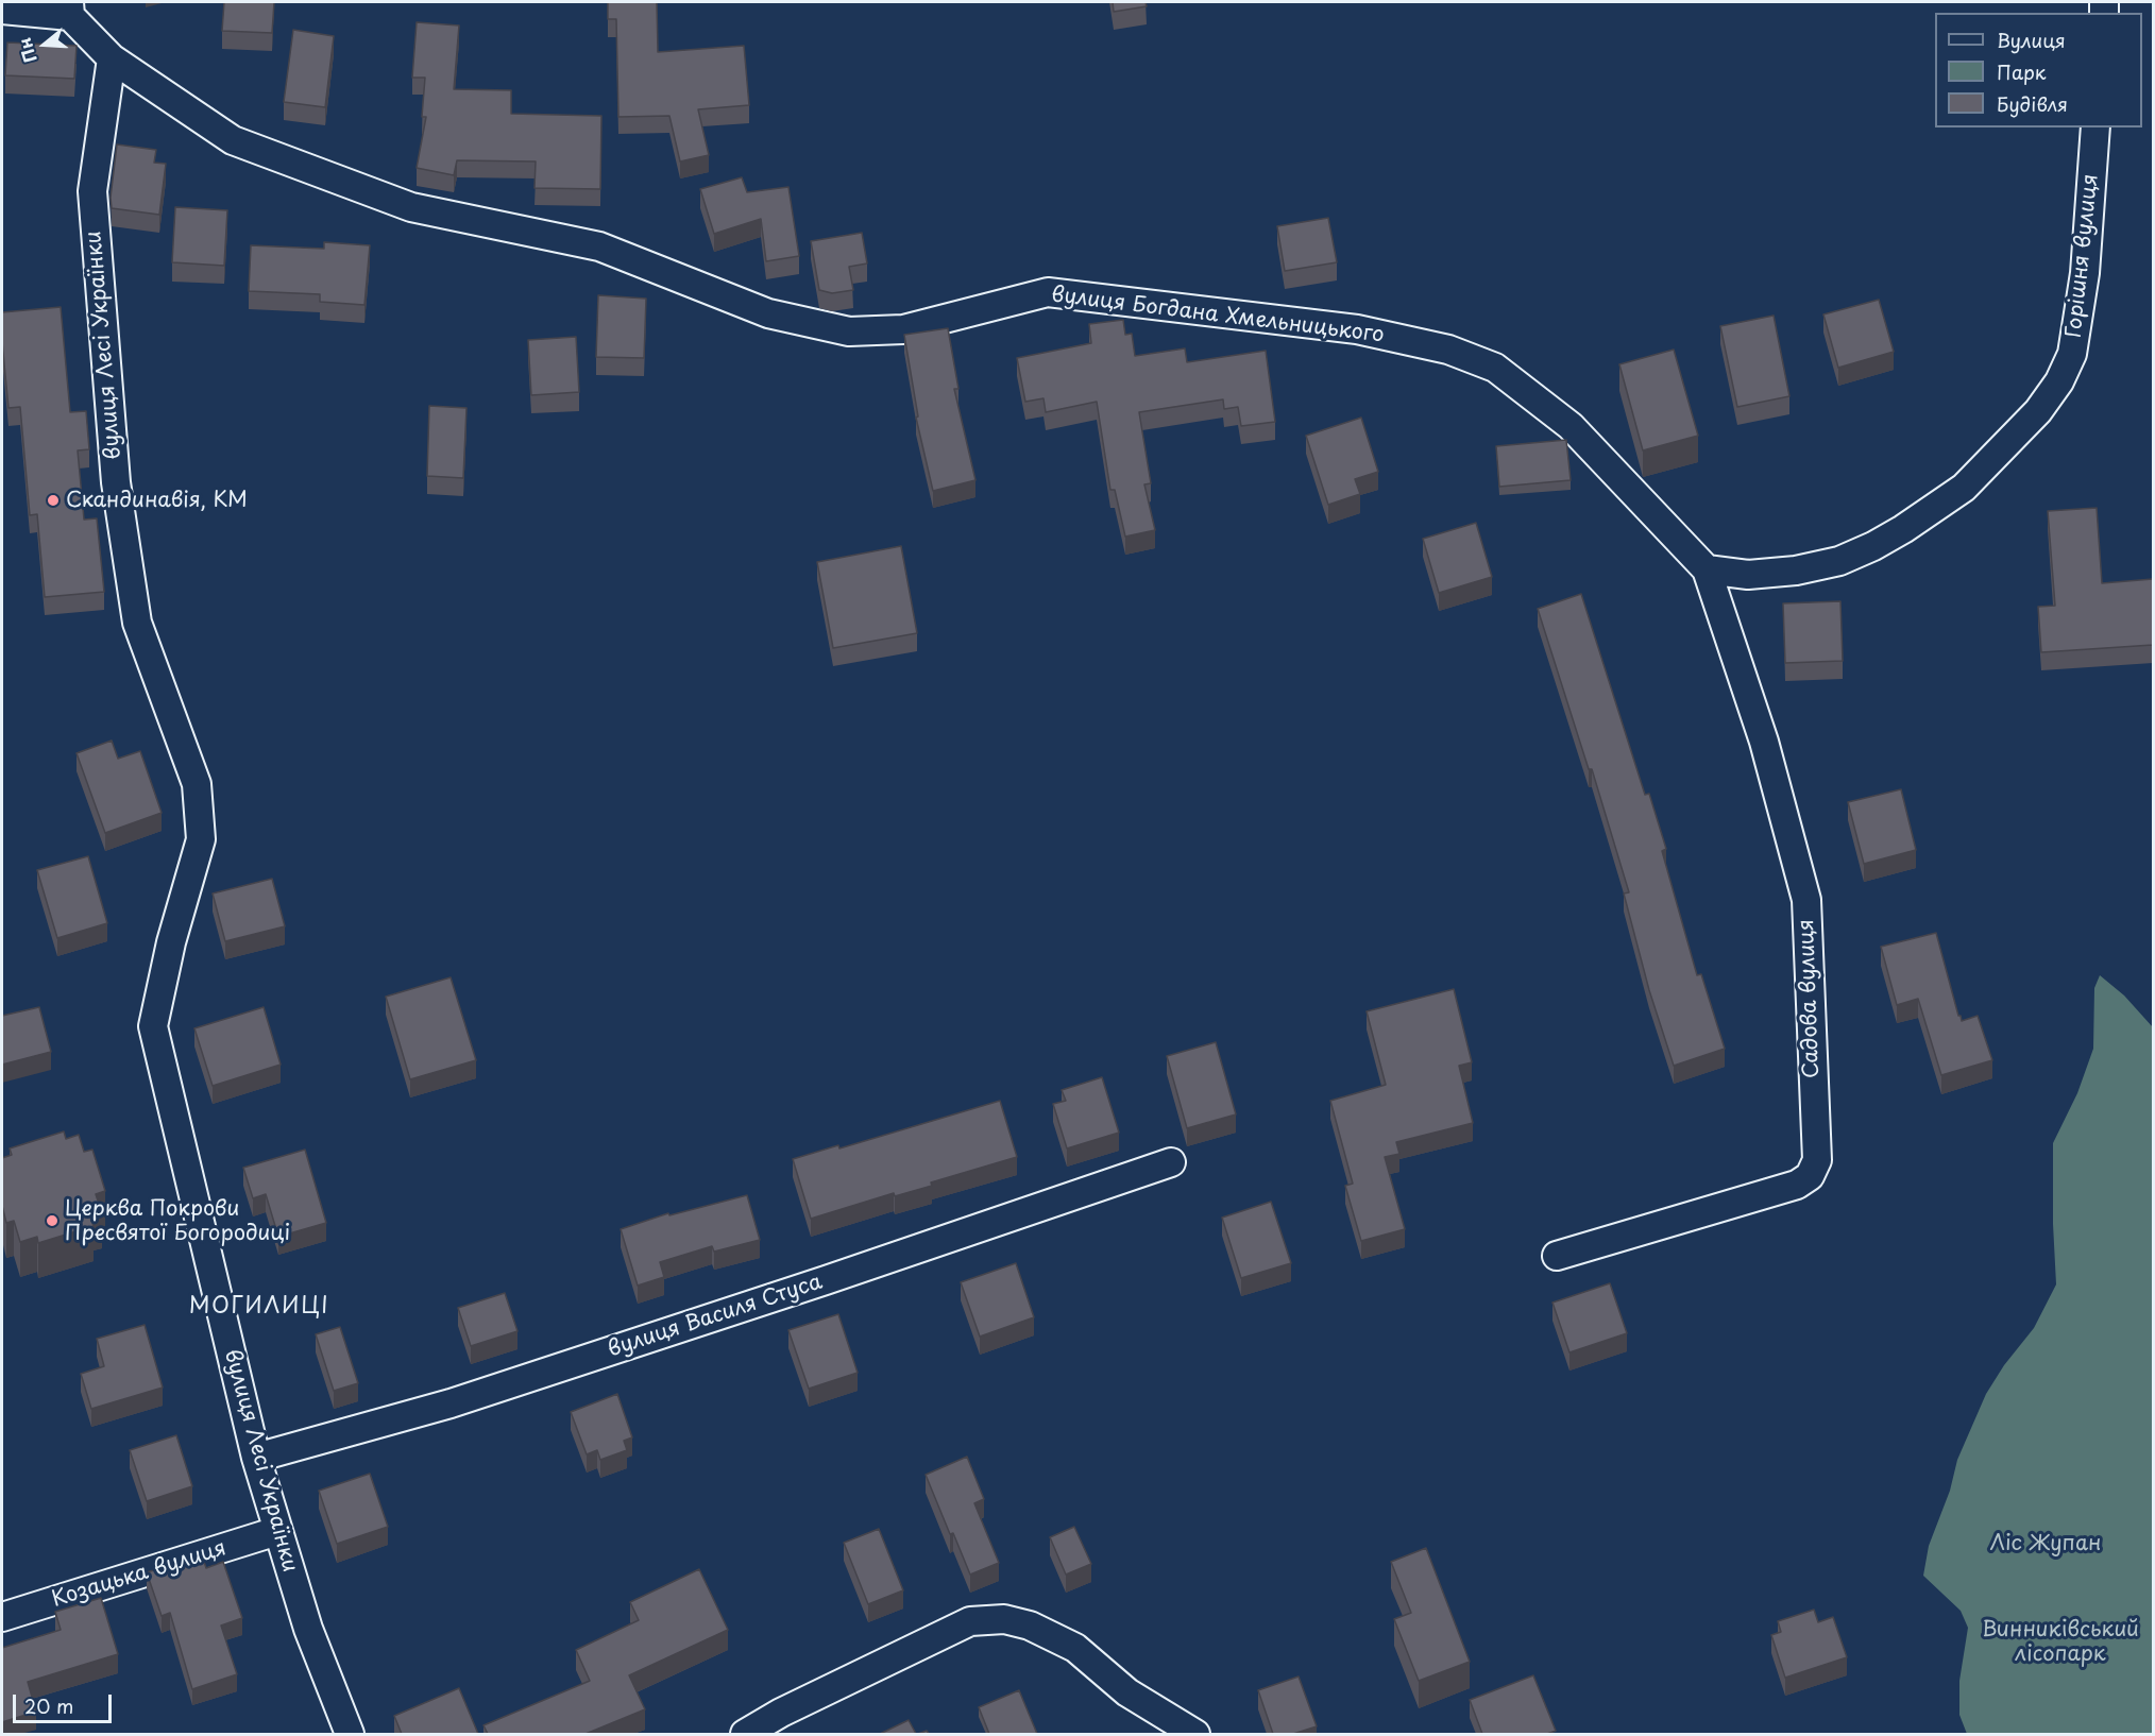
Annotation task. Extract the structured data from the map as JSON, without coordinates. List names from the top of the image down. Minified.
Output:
{"streets":{"street":["Горішня вулиця","вулиця Богдана Хмельницького","вулиця Лесі Українки","Садова вулиця","вулиця Василя Стуса","Козацька вулиця"]},"crossings":[["Горішня вулиця","вулиця Богдана Хмельницького"],["Горішня вулиця","Садова вулиця"],["вулиця Богдана Хмельницького","вулиця Лесі Українки"],["вулиця Богдана Хмельницького","Садова вулиця"],["вулиця Лесі Українки","вулиця Василя Стуса"],["вулиця Лесі Українки","Козацька вулиця"]],"districts":["МОГИЛИЦІ"],"parks":["Ліс Жупан","Винниківський лісопарк"],"places":["Скандинавія, КМ","Церква Покрови Пресвятої Богородиці"],"legend":["Вулиця","Парк","Будівля"],"scale_bar":"20 m","north":"left"}
